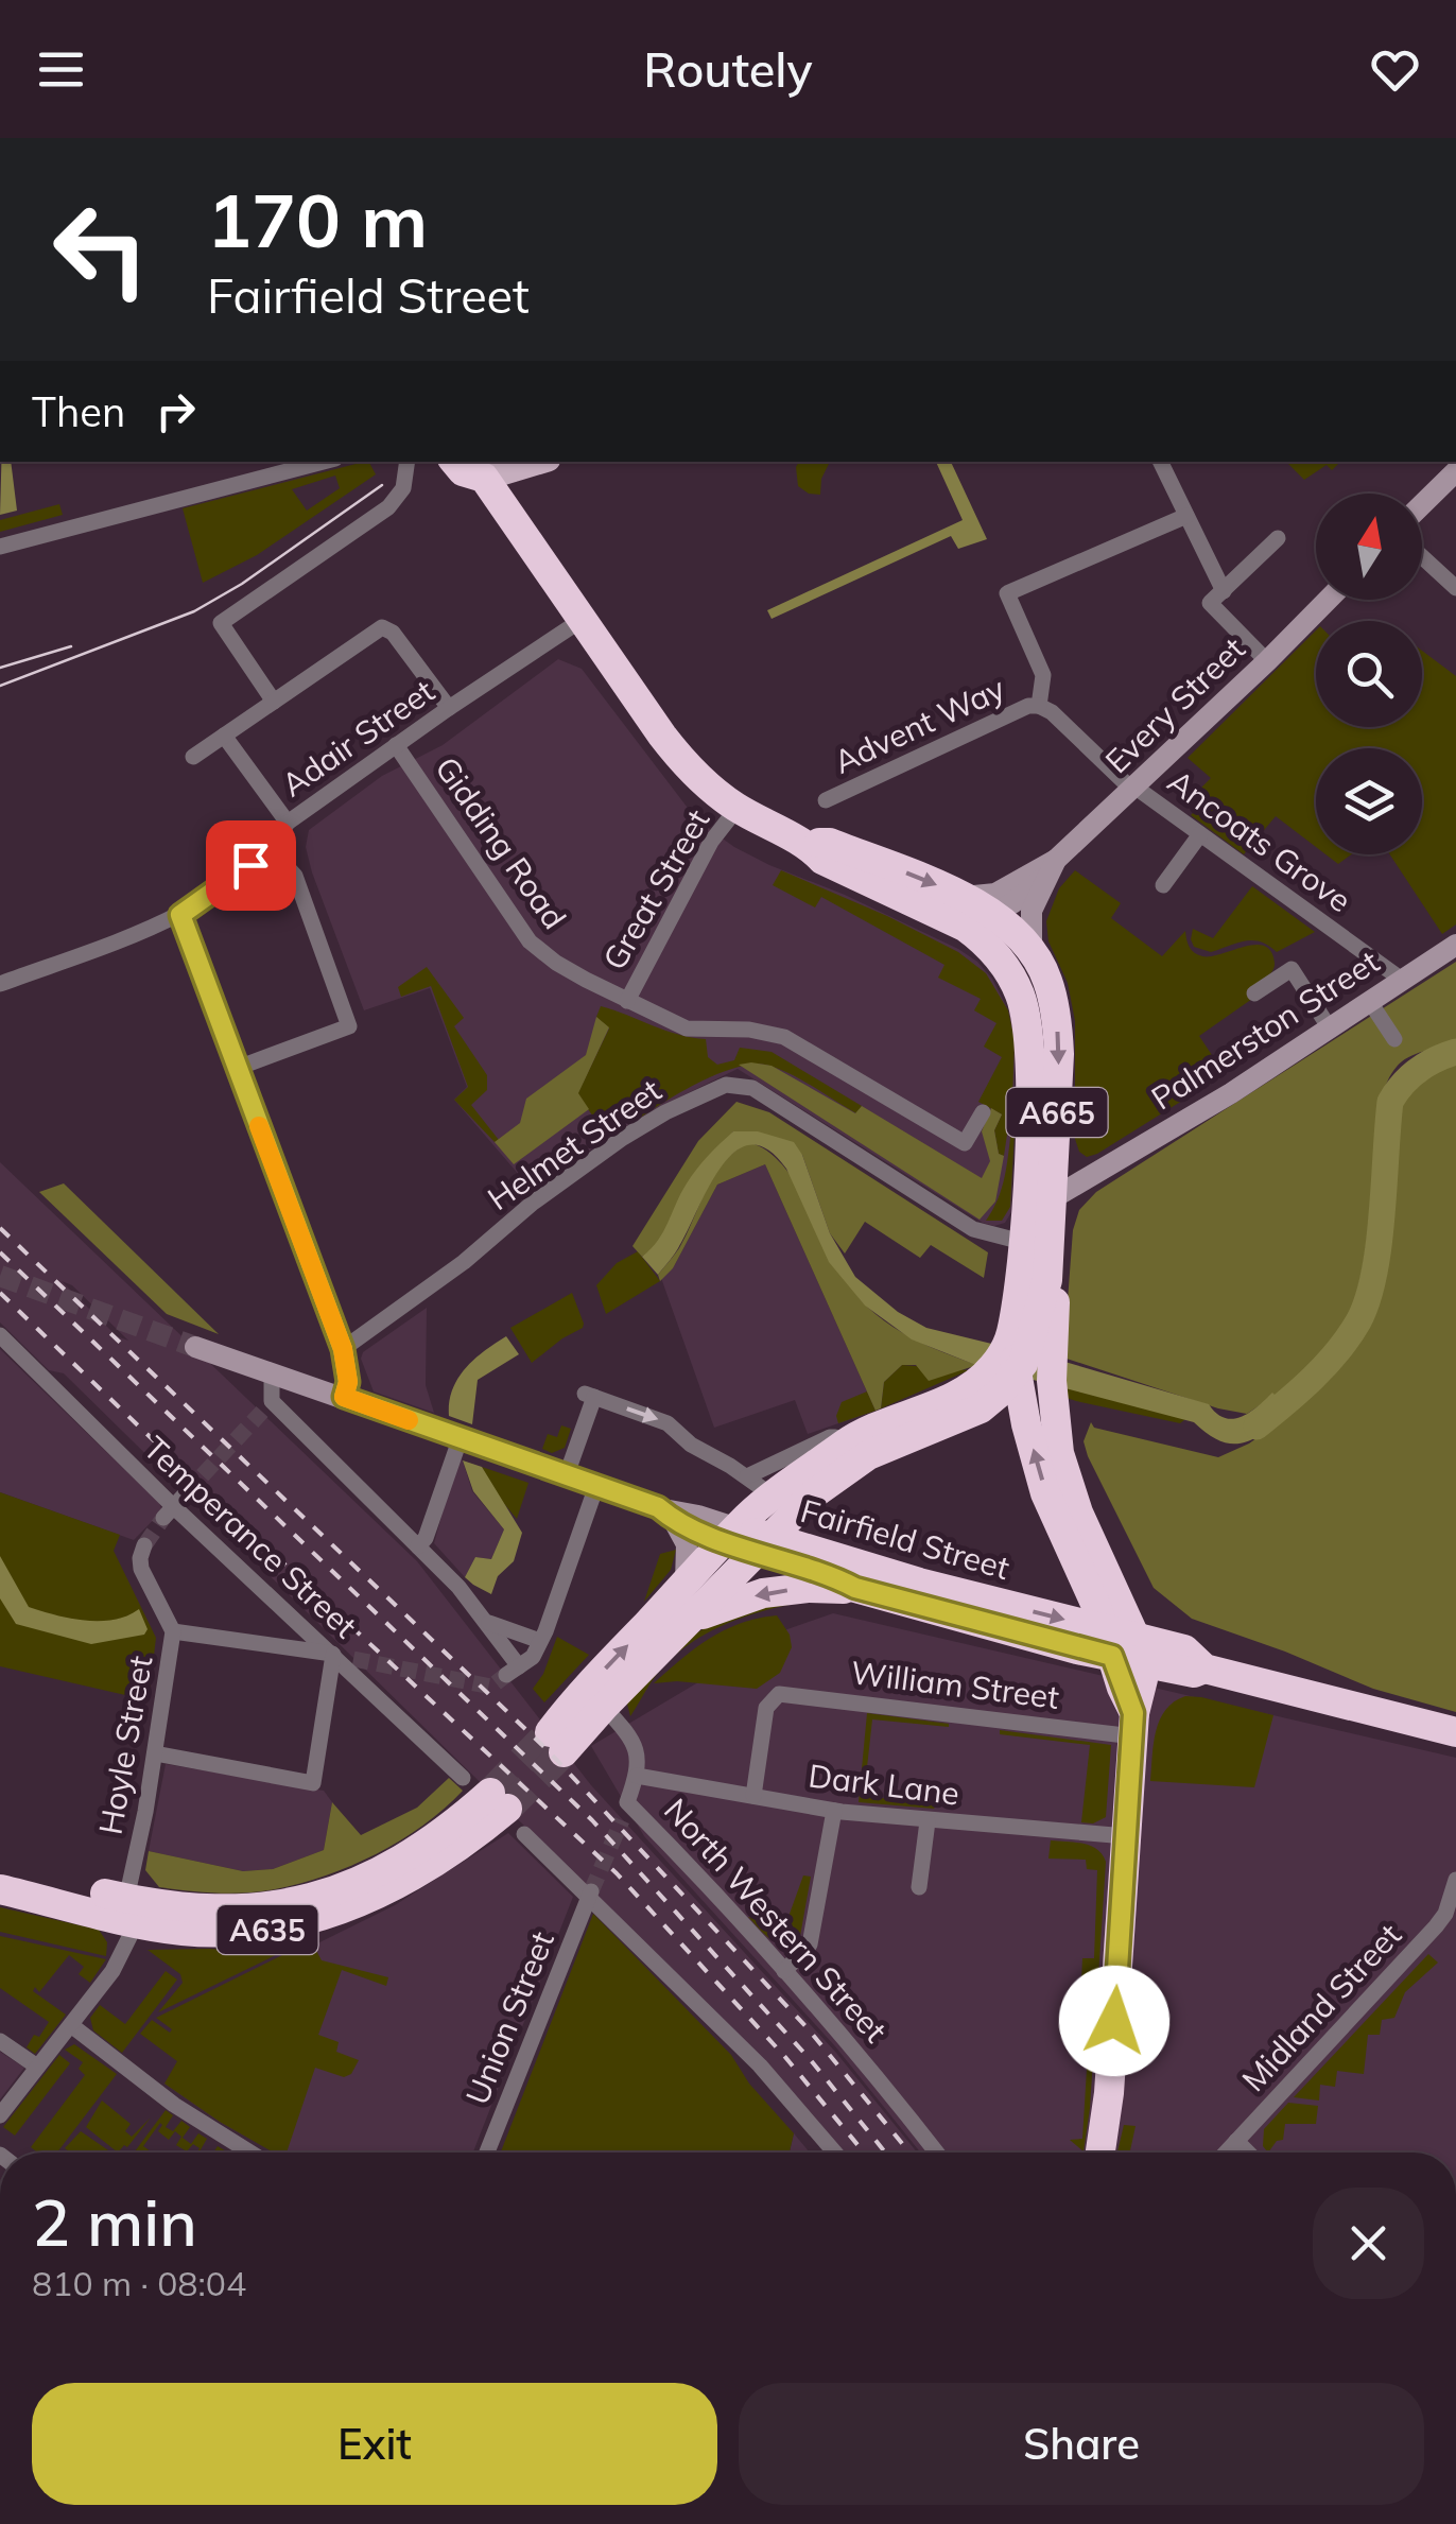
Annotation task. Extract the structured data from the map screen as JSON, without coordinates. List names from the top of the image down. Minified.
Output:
{"streets":{"highway":["A665","Fairfield Street","A635"],"street":["Every Street","Advent Way","Adair Street","Ancoats Grove","Gidding Road","Great Street","Palmerston Street","Helmet Street","Temperance Street","William Street","Hoyle Street","Dark Lane","North Western Street","Midland Street","Union Street"]},"crossings":[["Every Street","Ancoats Grove"],["Every Street","A665"],["Advent Way","Ancoats Grove"],["Adair Street","Gidding Road"],["Adair Street","A665"],["Ancoats Grove","Palmerston Street"],["Gidding Road","Great Street"],["Great Street","A665"],["Palmerston Street","A665"],["A665","Helmet Street"],["A665","Fairfield Street"],["William Street","Dark Lane"],["Hoyle Street","A635"],["Dark Lane","North Western Street"]],"north":"top","page":{"header":"Routely","turn":["170 m","Fairfield Street"],"then":"Then","heading":["2 min","810 m · 08:04"],"buttons":["Exit","Share"]}}
